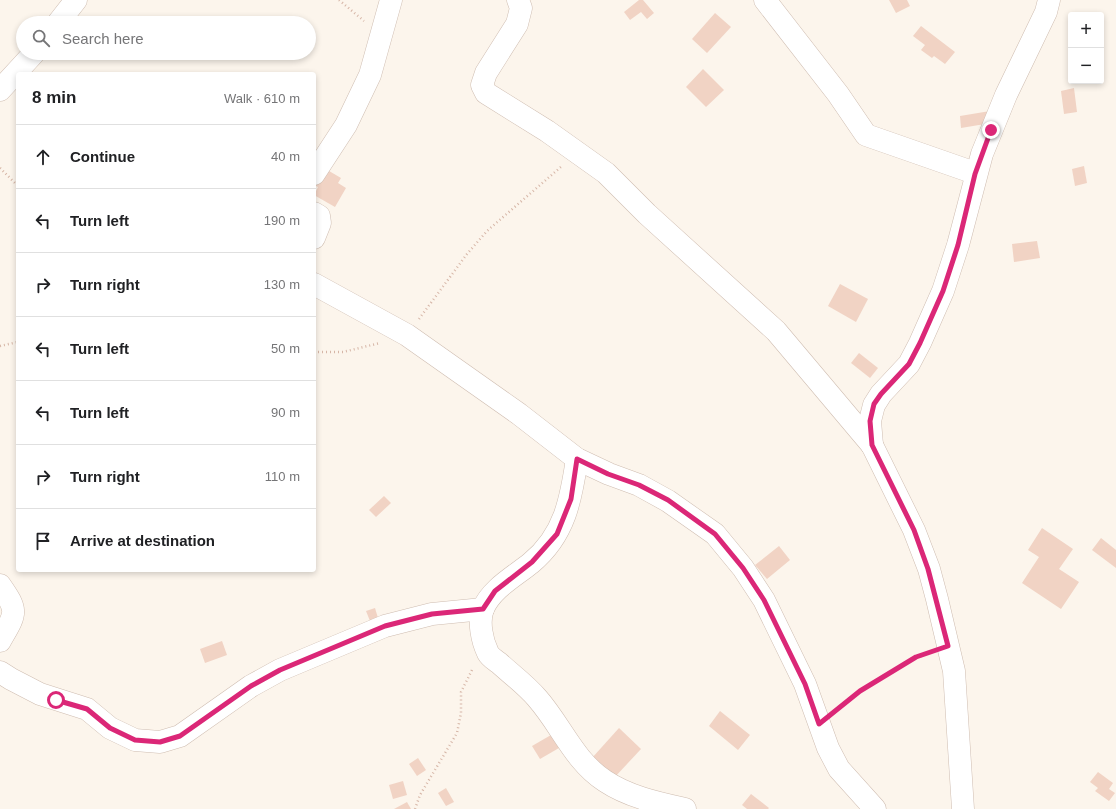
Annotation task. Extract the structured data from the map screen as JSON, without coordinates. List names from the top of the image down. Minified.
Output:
{"page":{"map_buttons":["+","−"],"search":"Search here","heading":["8 min","Walk · 610 m"],"list":[["Continue","40 m"],["Turn left","190 m"],["Turn right","130 m"],["Turn left","50 m"],["Turn left","90 m"],["Turn right","110 m"],"Arrive at destination"]}}
